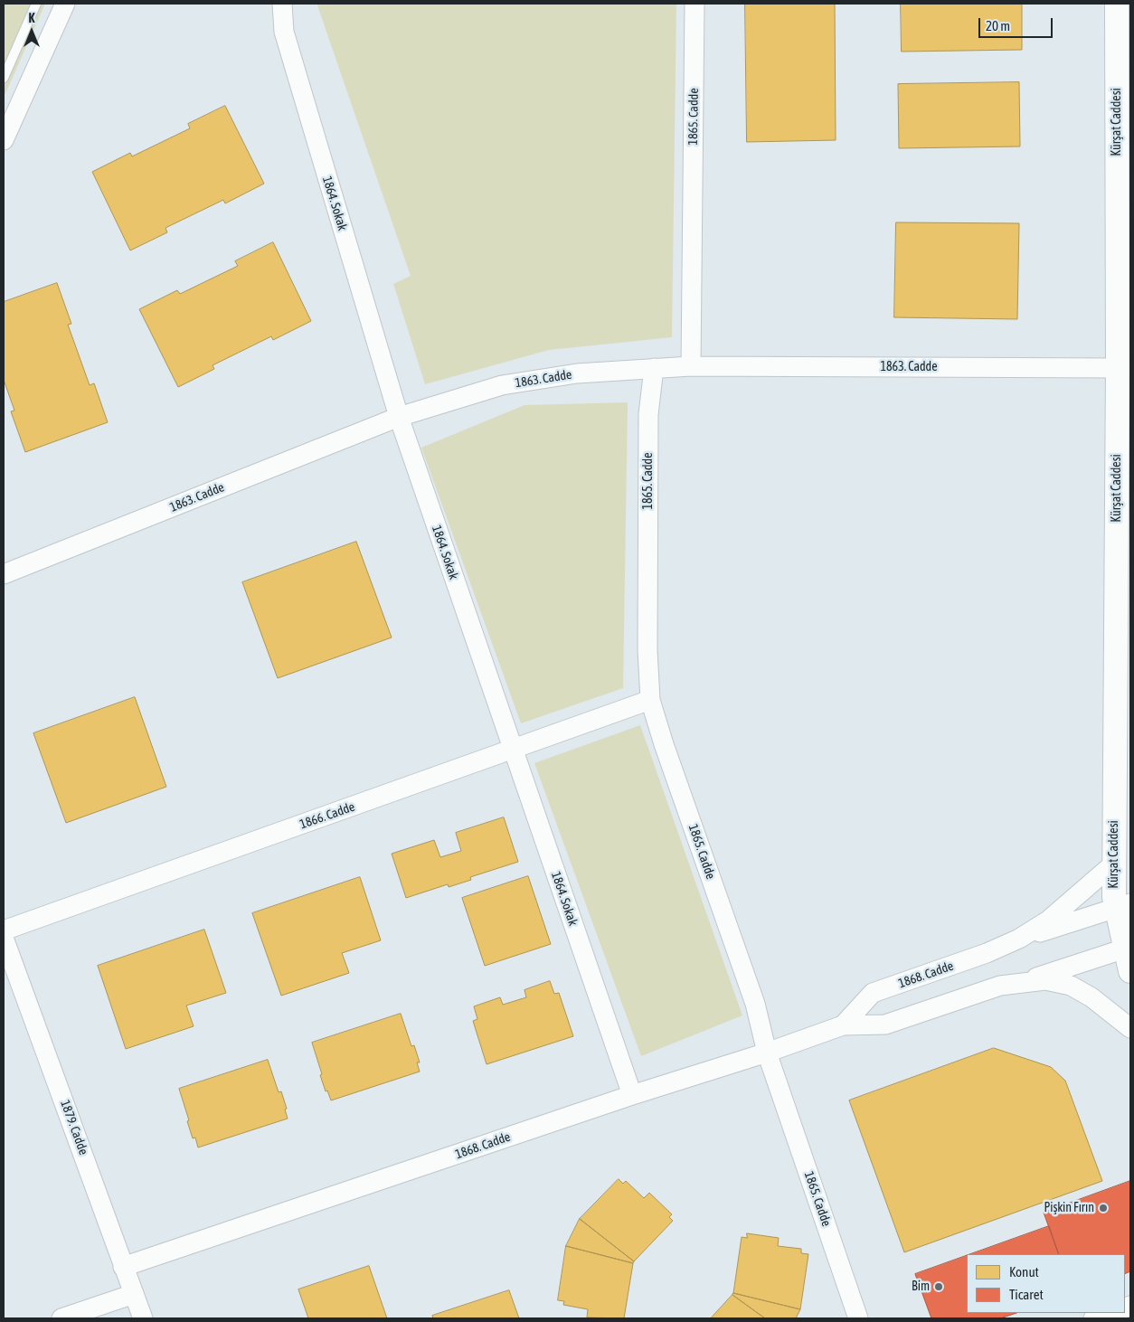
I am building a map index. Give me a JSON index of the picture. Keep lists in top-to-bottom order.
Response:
{
  "streets": {
    "street": [
      "1865. Cadde",
      "Kürşat Caddesi",
      "1864. Sokak",
      "1863. Cadde",
      "1866. Cadde",
      "1868. Cadde",
      "1879. Cadde"
    ]
  },
  "crossings": [
    ["1865. Cadde", "1863. Cadde"],
    ["1865. Cadde", "1866. Cadde"],
    ["1865. Cadde", "1868. Cadde"],
    ["Kürşat Caddesi", "1863. Cadde"],
    ["Kürşat Caddesi", "1868. Cadde"],
    ["1864. Sokak", "1863. Cadde"],
    ["1864. Sokak", "1866. Cadde"],
    ["1864. Sokak", "1868. Cadde"],
    ["1868. Cadde", "1879. Cadde"]
  ],
  "places": ["Pişkin Fırın", "Bim"],
  "legend": ["Konut", "Ticaret"],
  "scale_bar": "20 m",
  "north": "top"
}
